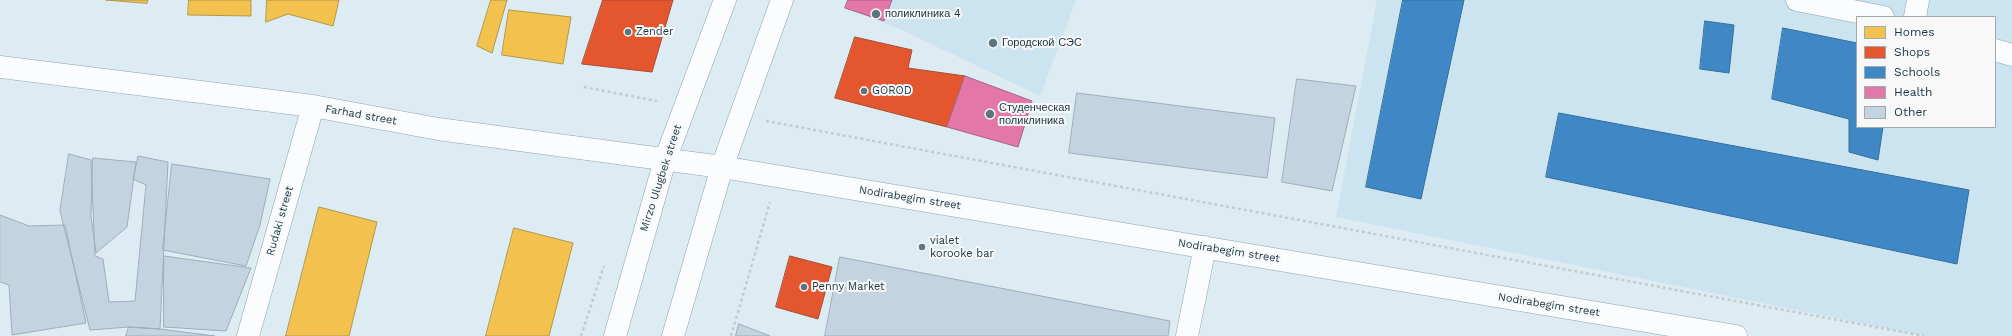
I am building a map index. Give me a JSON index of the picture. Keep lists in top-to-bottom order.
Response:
{
  "streets": {
    "street": [
      "Farhad street",
      "Mirzo Ulugbek street",
      "Nodirabegim street",
      "Rudaki street"
    ]
  },
  "crossings": [
    ["Farhad street", "Mirzo Ulugbek street"],
    ["Farhad street", "Nodirabegim street"],
    ["Farhad street", "Rudaki street"]
  ],
  "places": [
    "поликлиника 4",
    "Zender",
    "Городской СЭС",
    "GOROD",
    "Студенческая поликлиника",
    "vialet korooke bar",
    "Penny Market"
  ],
  "legend": [
    "Homes",
    "Shops",
    "Schools",
    "Health",
    "Other"
  ]
}
